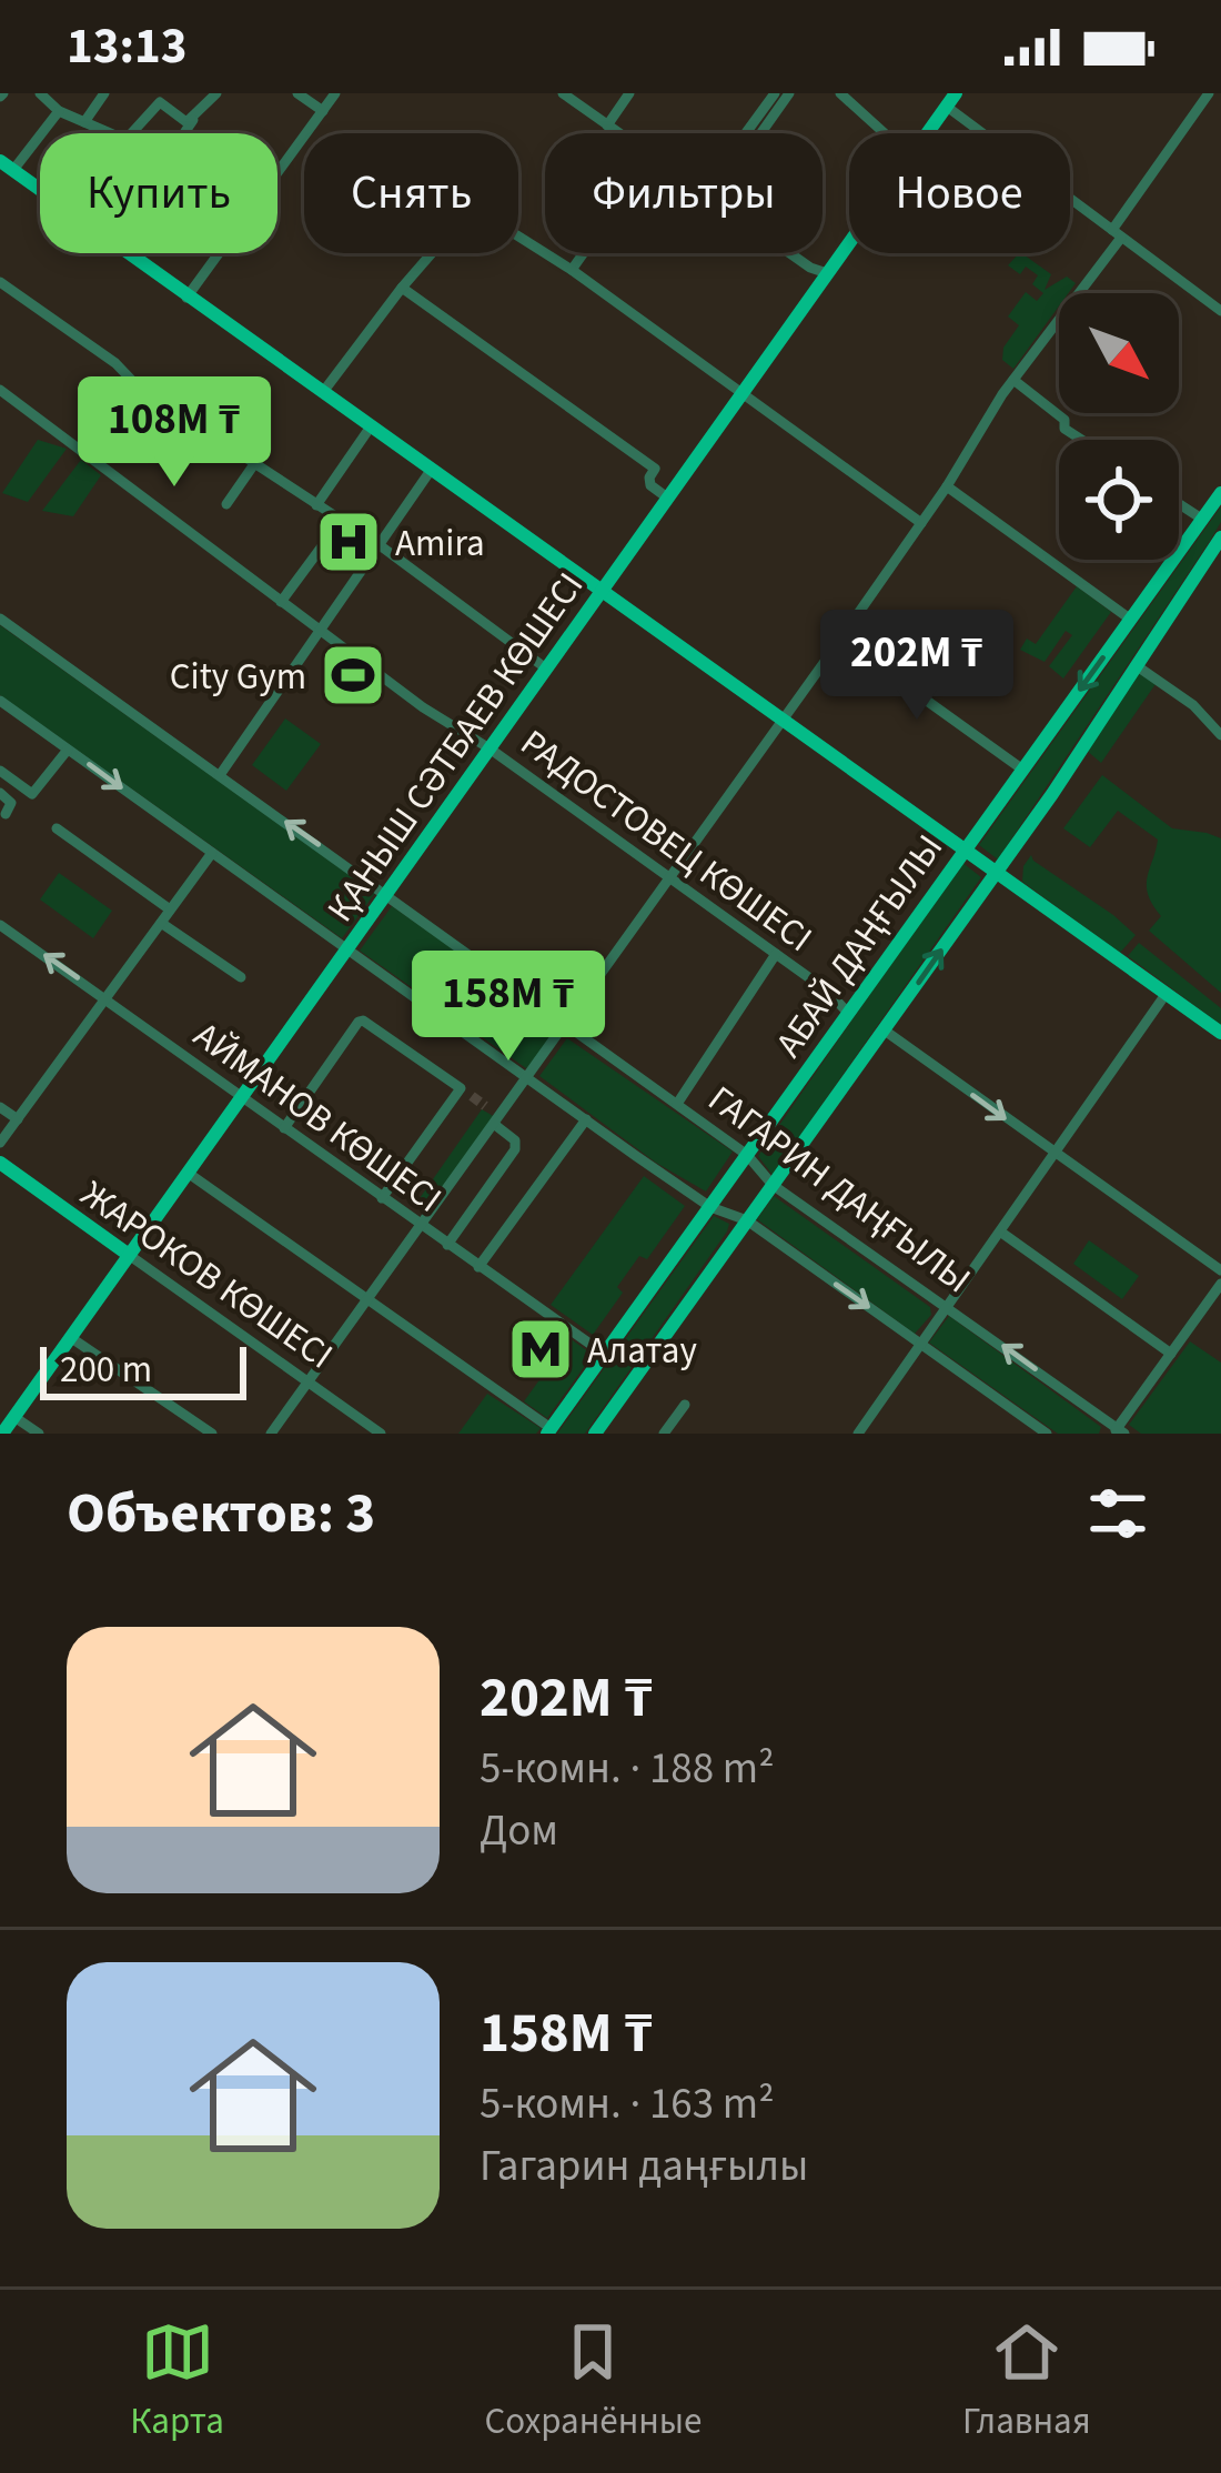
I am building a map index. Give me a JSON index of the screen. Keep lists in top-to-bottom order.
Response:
{
  "streets": {
    "main road": ["ҚАНЫШ СӘТБАЕВ КӨШЕСІ", "АБАЙ ДАҢҒЫЛЫ", "ЖАРОКОВ КӨШЕСІ"],
    "street": ["РАДОСТОВЕЦ КӨШЕСІ", "АЙМАНОВ КӨШЕСІ", "ГАГАРИН ДАҢҒЫЛЫ"]
  },
  "crossings": [
    ["ҚАНЫШ СӘТБАЕВ КӨШЕСІ", "РАДОСТОВЕЦ КӨШЕСІ"],
    ["ҚАНЫШ СӘТБАЕВ КӨШЕСІ", "АЙМАНОВ КӨШЕСІ"],
    ["ҚАНЫШ СӘТБАЕВ КӨШЕСІ", "ГАГАРИН ДАҢҒЫЛЫ"],
    ["ҚАНЫШ СӘТБАЕВ КӨШЕСІ", "ЖАРОКОВ КӨШЕСІ"],
    ["РАДОСТОВЕЦ КӨШЕСІ", "АБАЙ ДАҢҒЫЛЫ"],
    ["АБАЙ ДАҢҒЫЛЫ", "АЙМАНОВ КӨШЕСІ"],
    ["АБАЙ ДАҢҒЫЛЫ", "ГАГАРИН ДАҢҒЫЛЫ"]
  ],
  "places": {
    "hospital": ["Amira"],
    "sports": ["City Gym"],
    "metro station": ["Алатау"]
  },
  "scale_bar": "200 m",
  "north": "bottom right",
  "page": {
    "status": "13:13",
    "chip": [
      "Купить",
      "Снять",
      "Фильтры",
      "Новое"
    ],
    "price": ["108M ₸", "202M ₸", "158M ₸"],
    "scale": "200 m",
    "heading": "Объектов: 3",
    "list": [
      {
        "name": "202M ₸",
        "note": "5-комн. · 188 m² · Дом"
      },
      {
        "name": "158M ₸",
        "note": "5-комн. · 163 m² · Гагарин даңғылы"
      }
    ],
    "tabs": ["Карта", "Сохранённые", "Главная"]
  }
}
